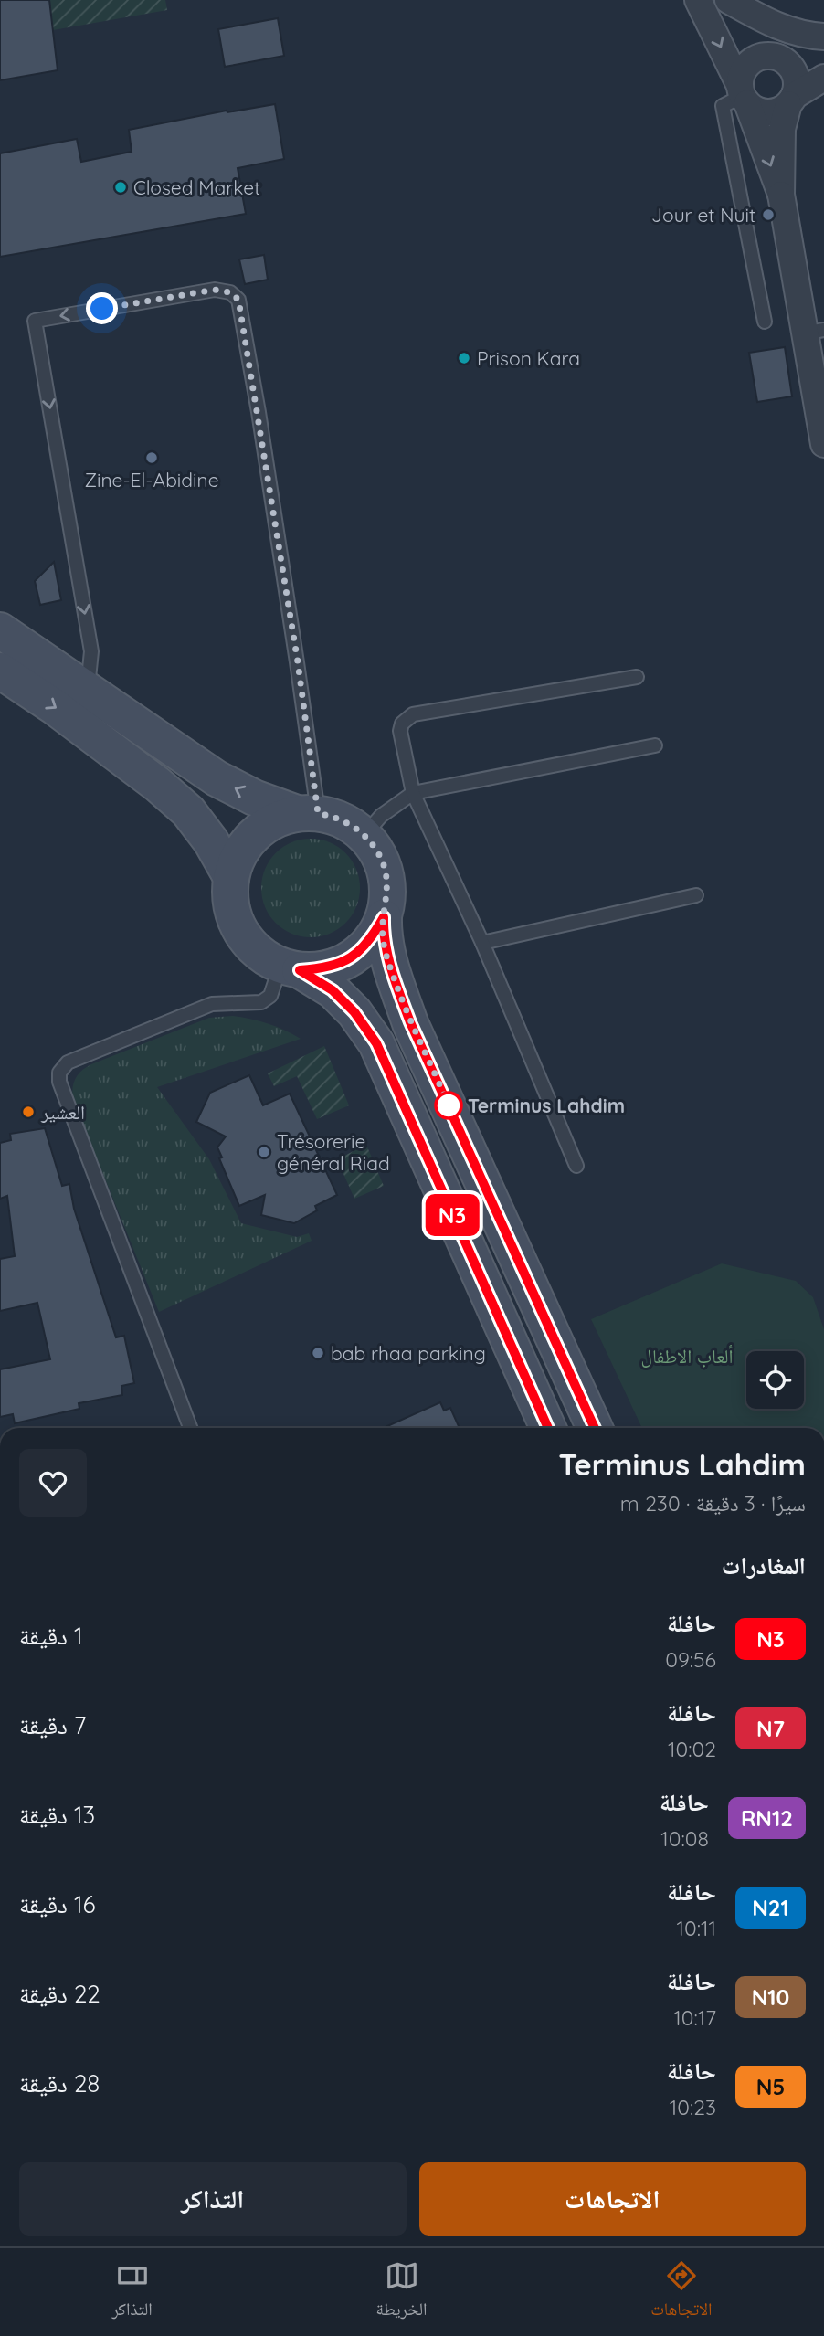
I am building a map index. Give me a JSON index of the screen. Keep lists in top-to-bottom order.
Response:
{
  "parks": ["ألعاب الاطفال"],
  "places": [
    "Closed Market",
    "Jour et Nuit",
    "Prison Kara",
    "Zine-El-Abidine",
    "Terminus Lahdim",
    "العشير",
    "Trésorerie général Riad",
    "bab rhaa parking"
  ],
  "lines": ["bus line N3"],
  "page": {
    "on_map": "N3",
    "heading": [
      ["Terminus Lahdim", "سيرًا · 3 دقيقة · 230 m"],
      "المغادرات"
    ],
    "list": [
      {
        "mark": "N3",
        "name": "حافلة",
        "note": "09:56",
        "value": "1 دقيقة"
      },
      {
        "mark": "N7",
        "name": "حافلة",
        "note": "10:02",
        "value": "7 دقيقة"
      },
      {
        "mark": "RN12",
        "name": "حافلة",
        "note": "10:08",
        "value": "13 دقيقة"
      },
      {
        "mark": "N21",
        "name": "حافلة",
        "note": "10:11",
        "value": "16 دقيقة"
      },
      {
        "mark": "N10",
        "name": "حافلة",
        "note": "10:17",
        "value": "22 دقيقة"
      },
      {
        "mark": "N5",
        "name": "حافلة",
        "note": "10:23",
        "value": "28 دقيقة"
      }
    ],
    "buttons": ["الاتجاهات", "التذاكر"],
    "tabs": ["الاتجاهات", "الخريطة", "التذاكر"]
  }
}
